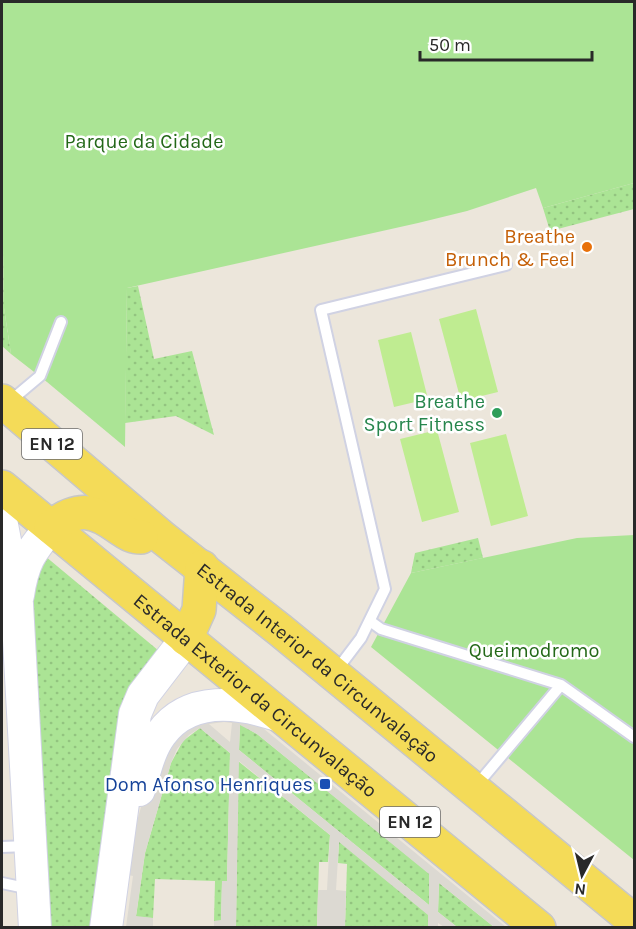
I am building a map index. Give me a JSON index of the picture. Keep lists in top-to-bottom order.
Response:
{
  "streets": {
    "main road": ["EN 12", "Estrada Interior da Circunvalação", "Estrada Exterior da Circunvalação"]
  },
  "parks": ["Parque da Cidade", "Queimodromo"],
  "places": {
    "other": ["Breathe Brunch & Feel", "Breathe Sport Fitness"],
    "transit": ["Dom Afonso Henriques"]
  },
  "scale_bar": "50 m",
  "north": "bottom"
}
